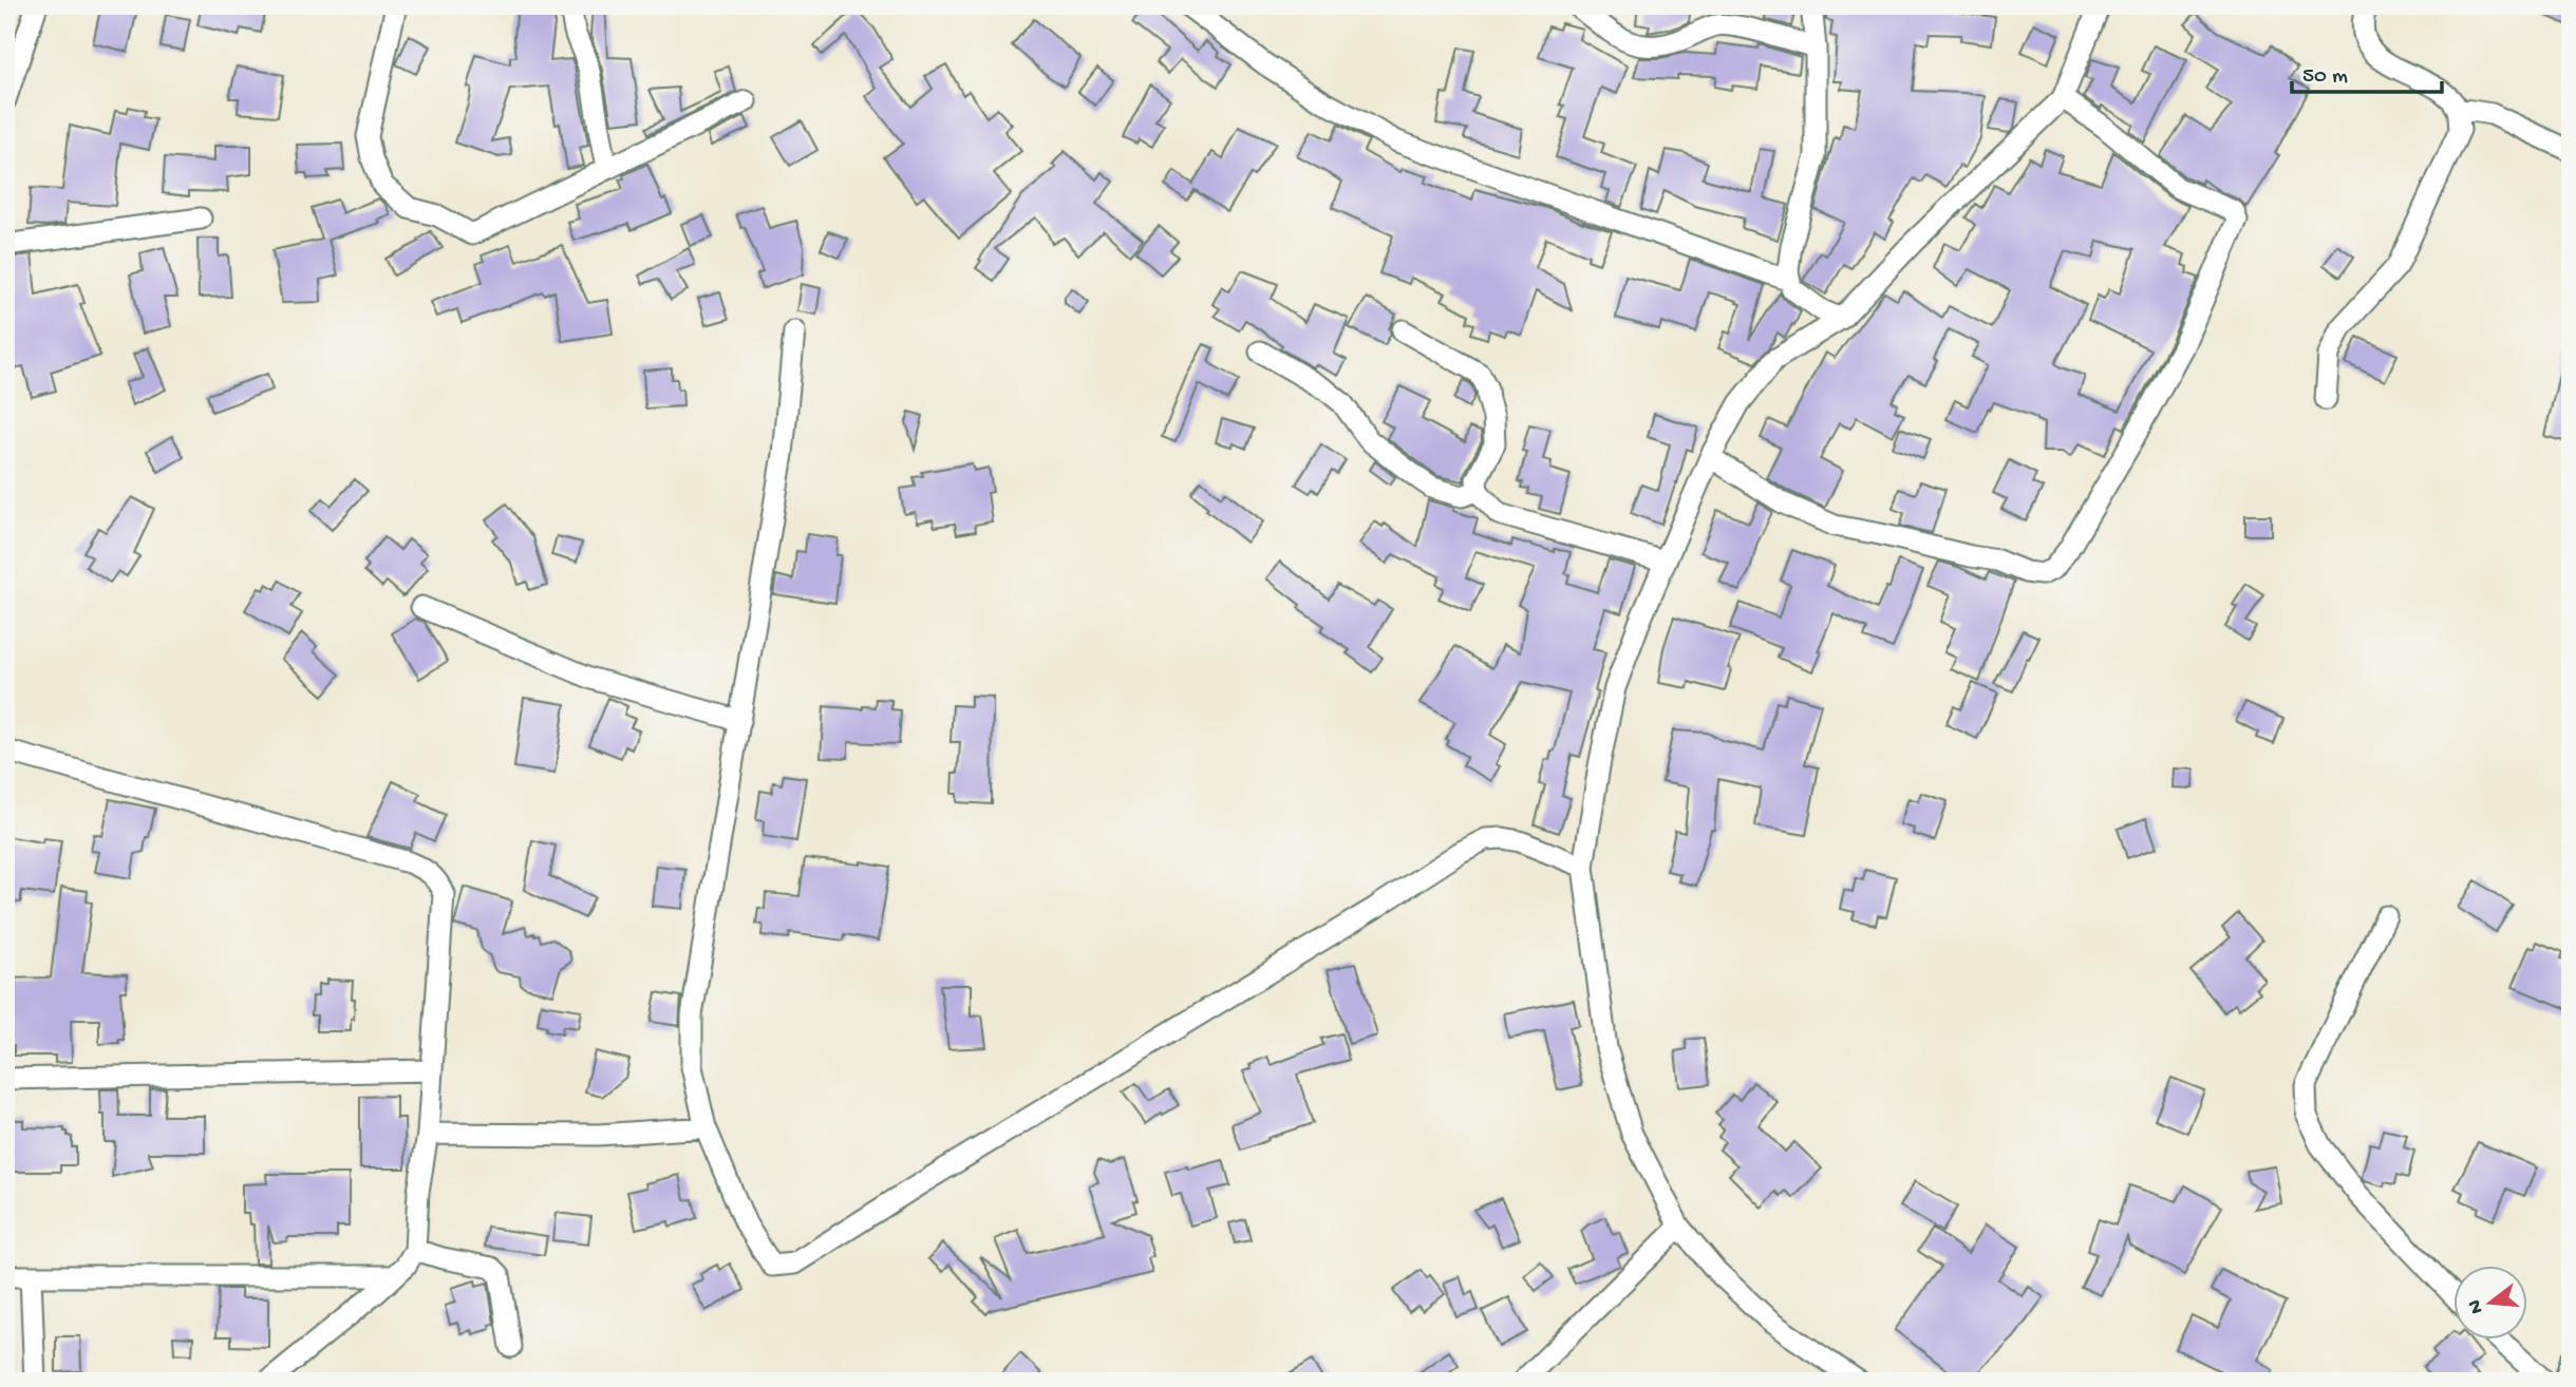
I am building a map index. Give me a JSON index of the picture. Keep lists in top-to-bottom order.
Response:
{
  "scale_bar": "50 m",
  "north": "left"
}
